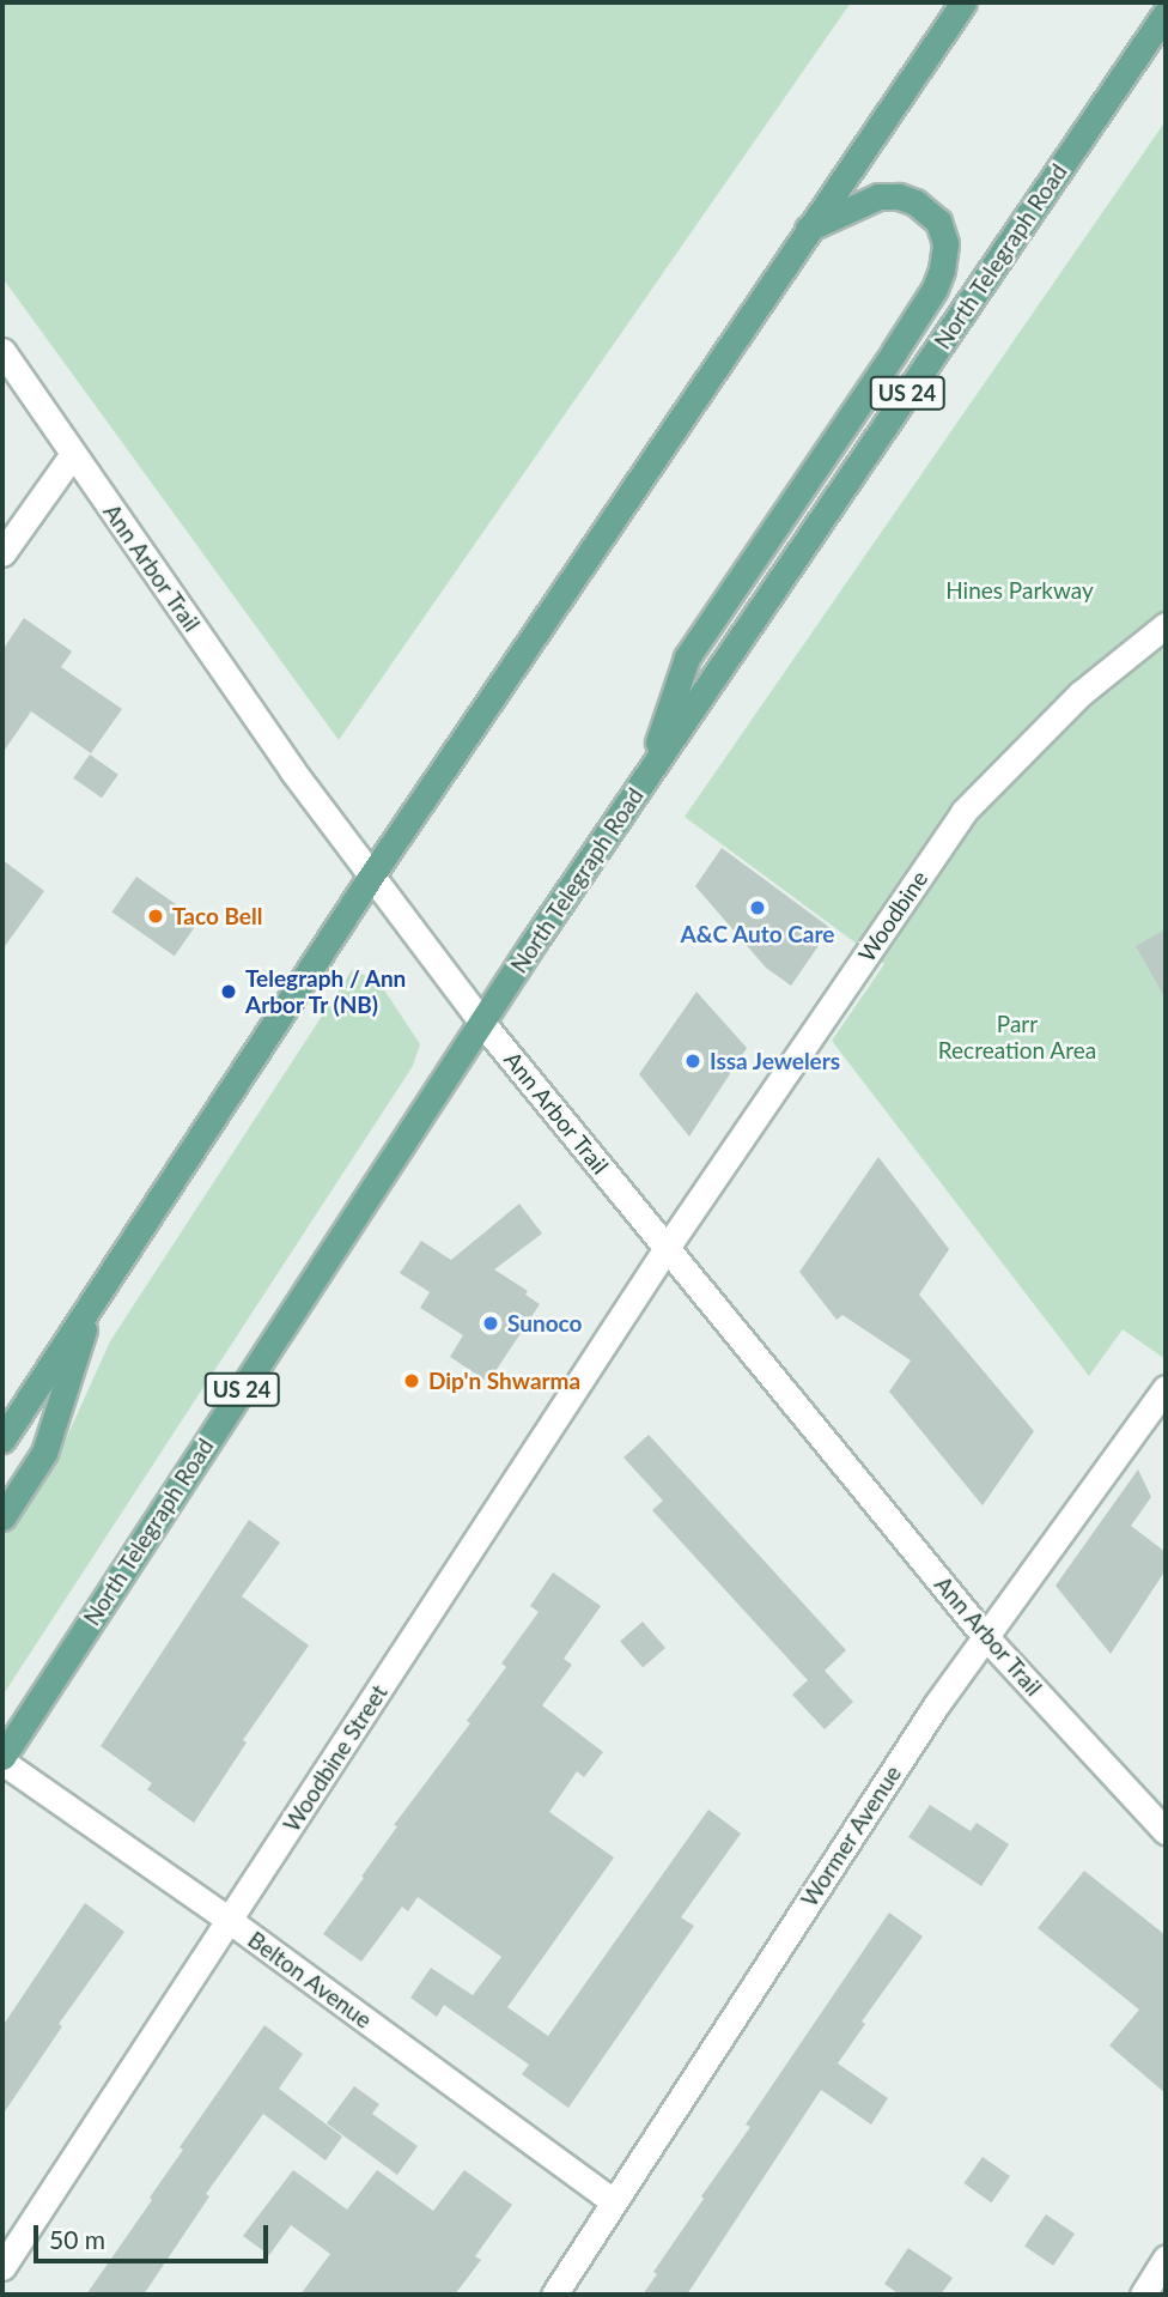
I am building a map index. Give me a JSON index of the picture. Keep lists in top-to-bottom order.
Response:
{
  "streets": {
    "main road": ["North Telegraph Road", "US 24"],
    "street": [
      "Ann Arbor Trail",
      "Woodbine",
      "Woodbine Street",
      "Wormer Avenue",
      "Belton Avenue"
    ]
  },
  "crossings": [
    ["North Telegraph Road", "Ann Arbor Trail"],
    ["North Telegraph Road", "Belton Avenue"],
    ["Ann Arbor Trail", "Woodbine"],
    ["Ann Arbor Trail", "Woodbine Street"],
    ["Ann Arbor Trail", "Wormer Avenue"],
    ["Woodbine", "Woodbine Street"],
    ["Woodbine Street", "Belton Avenue"],
    ["Wormer Avenue", "Belton Avenue"]
  ],
  "parks": ["Hines Parkway", "Parr Recreation Area"],
  "places": [
    "A&C Auto Care",
    "Taco Bell",
    "Telegraph / Ann Arbor Tr (NB)",
    "Issa Jewelers",
    "Sunoco",
    "Dip'n Shwarma"
  ],
  "scale_bar": "50 m"
}
